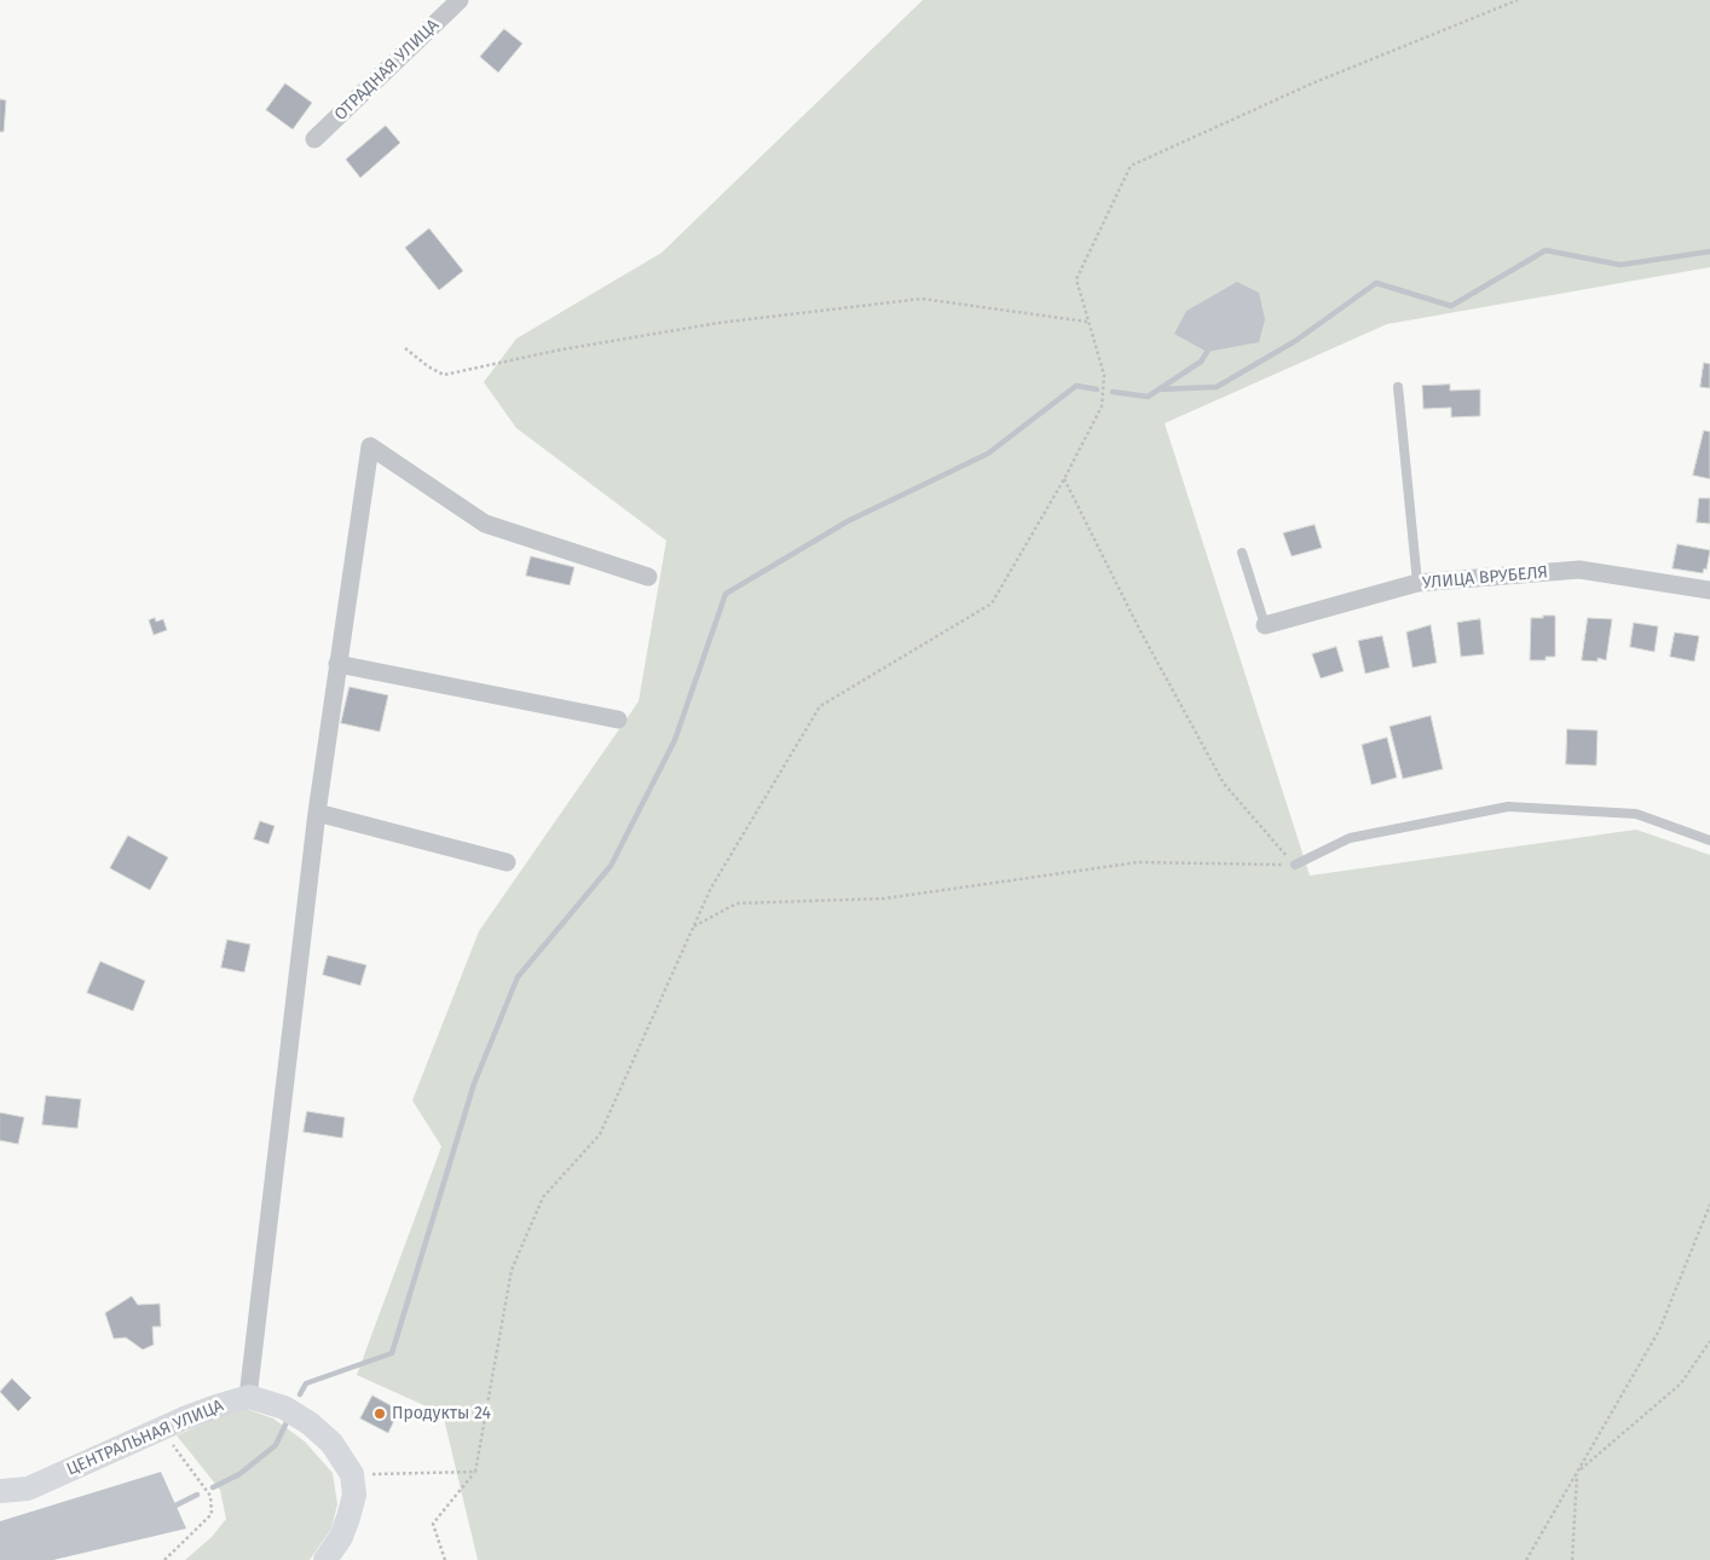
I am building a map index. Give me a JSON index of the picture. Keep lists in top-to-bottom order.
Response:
{
  "streets": {
    "street": ["ОТРАДНАЯ УЛИЦА", "УЛИЦА ВРУБЕЛЯ", "ЦЕНТРАЛЬНАЯ УЛИЦА"]
  },
  "places": ["Продукты 24"]
}
